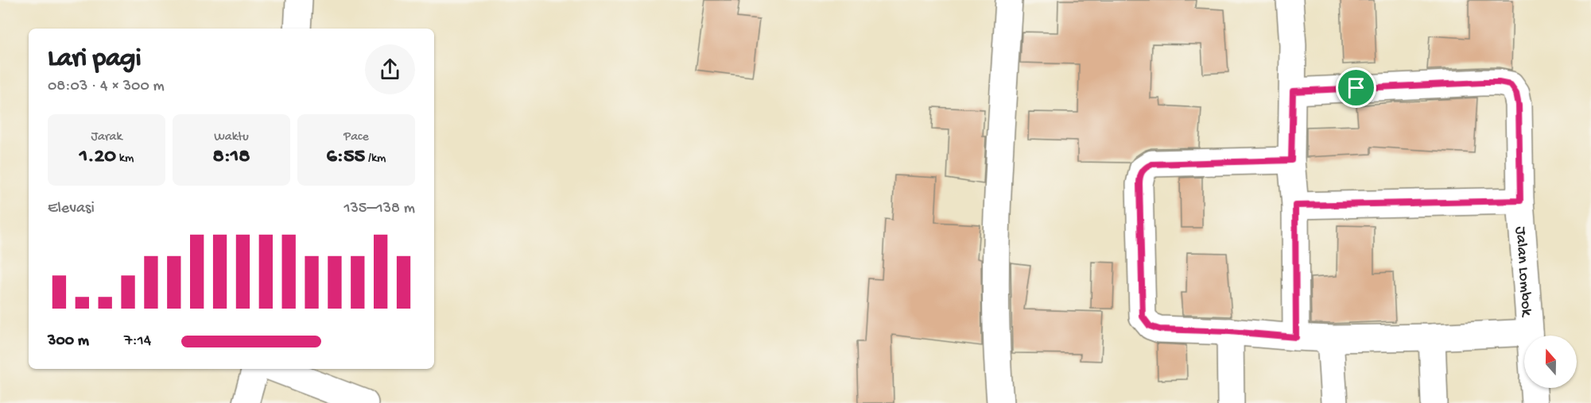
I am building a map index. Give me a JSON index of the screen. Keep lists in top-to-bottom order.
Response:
{
  "streets": {
    "street": ["Jalan Lombok"]
  },
  "north": "top",
  "page": {
    "heading": ["Lari pagi", "08:03 · 4 × 300 m"],
    "stats": [
      ["Jarak", "1.20 km"],
      ["Waktu", "8:18"],
      ["Pace", "6:55 /km"]
    ],
    "chart": ["Elevasi", "135–138 m"],
    "list": [
      {
        "name": "300 m",
        "note": "7:14"
      }
    ]
  }
}
